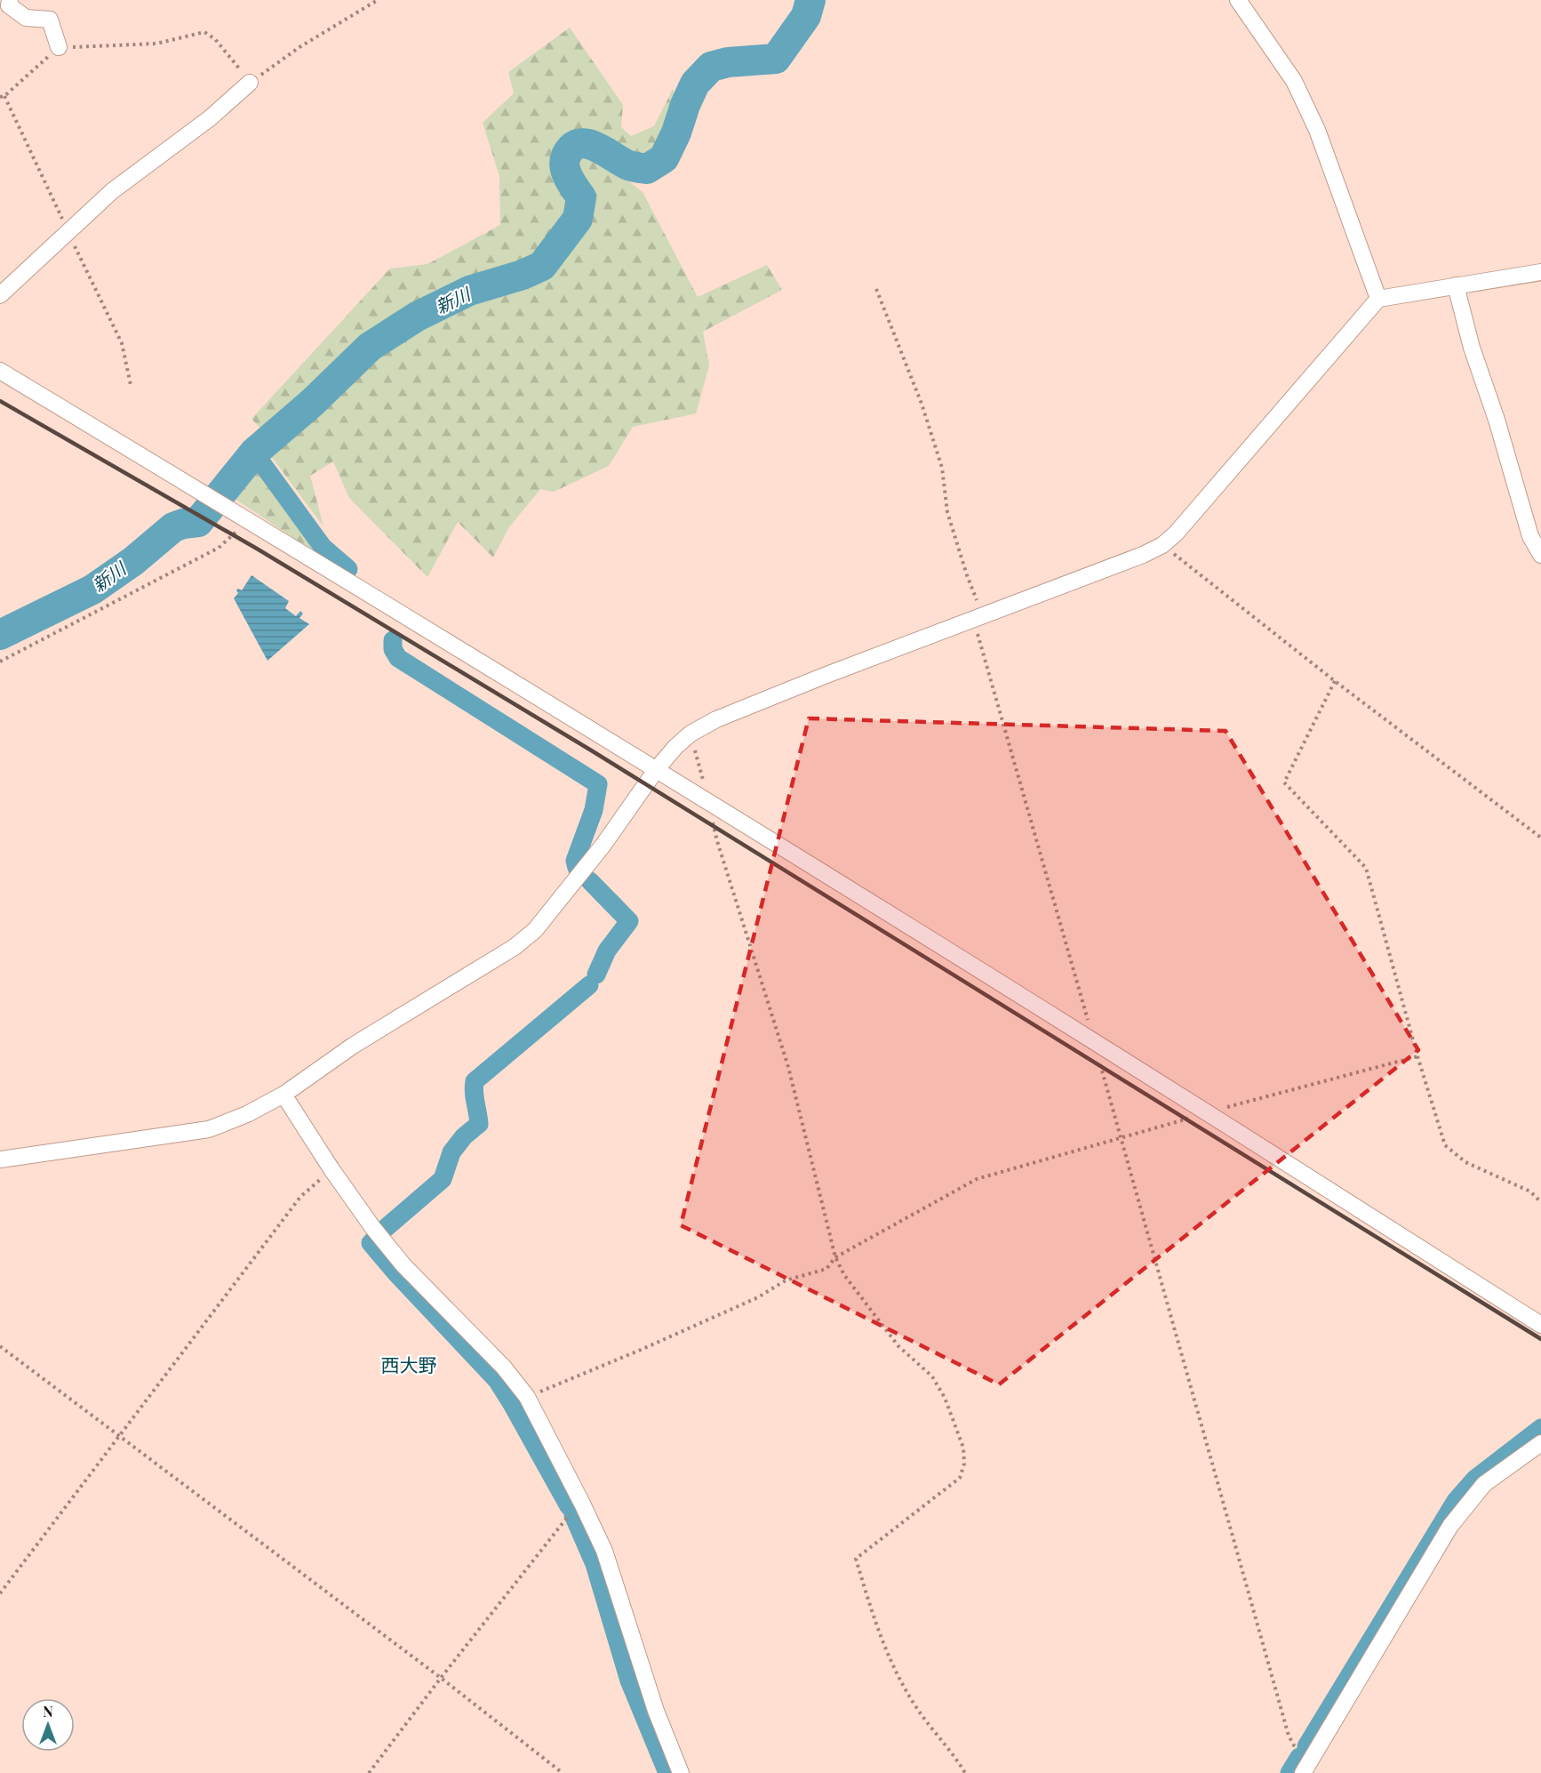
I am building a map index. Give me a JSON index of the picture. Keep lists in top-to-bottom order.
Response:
{
  "districts": ["西大野"],
  "water": ["新川"],
  "north": "top"
}
